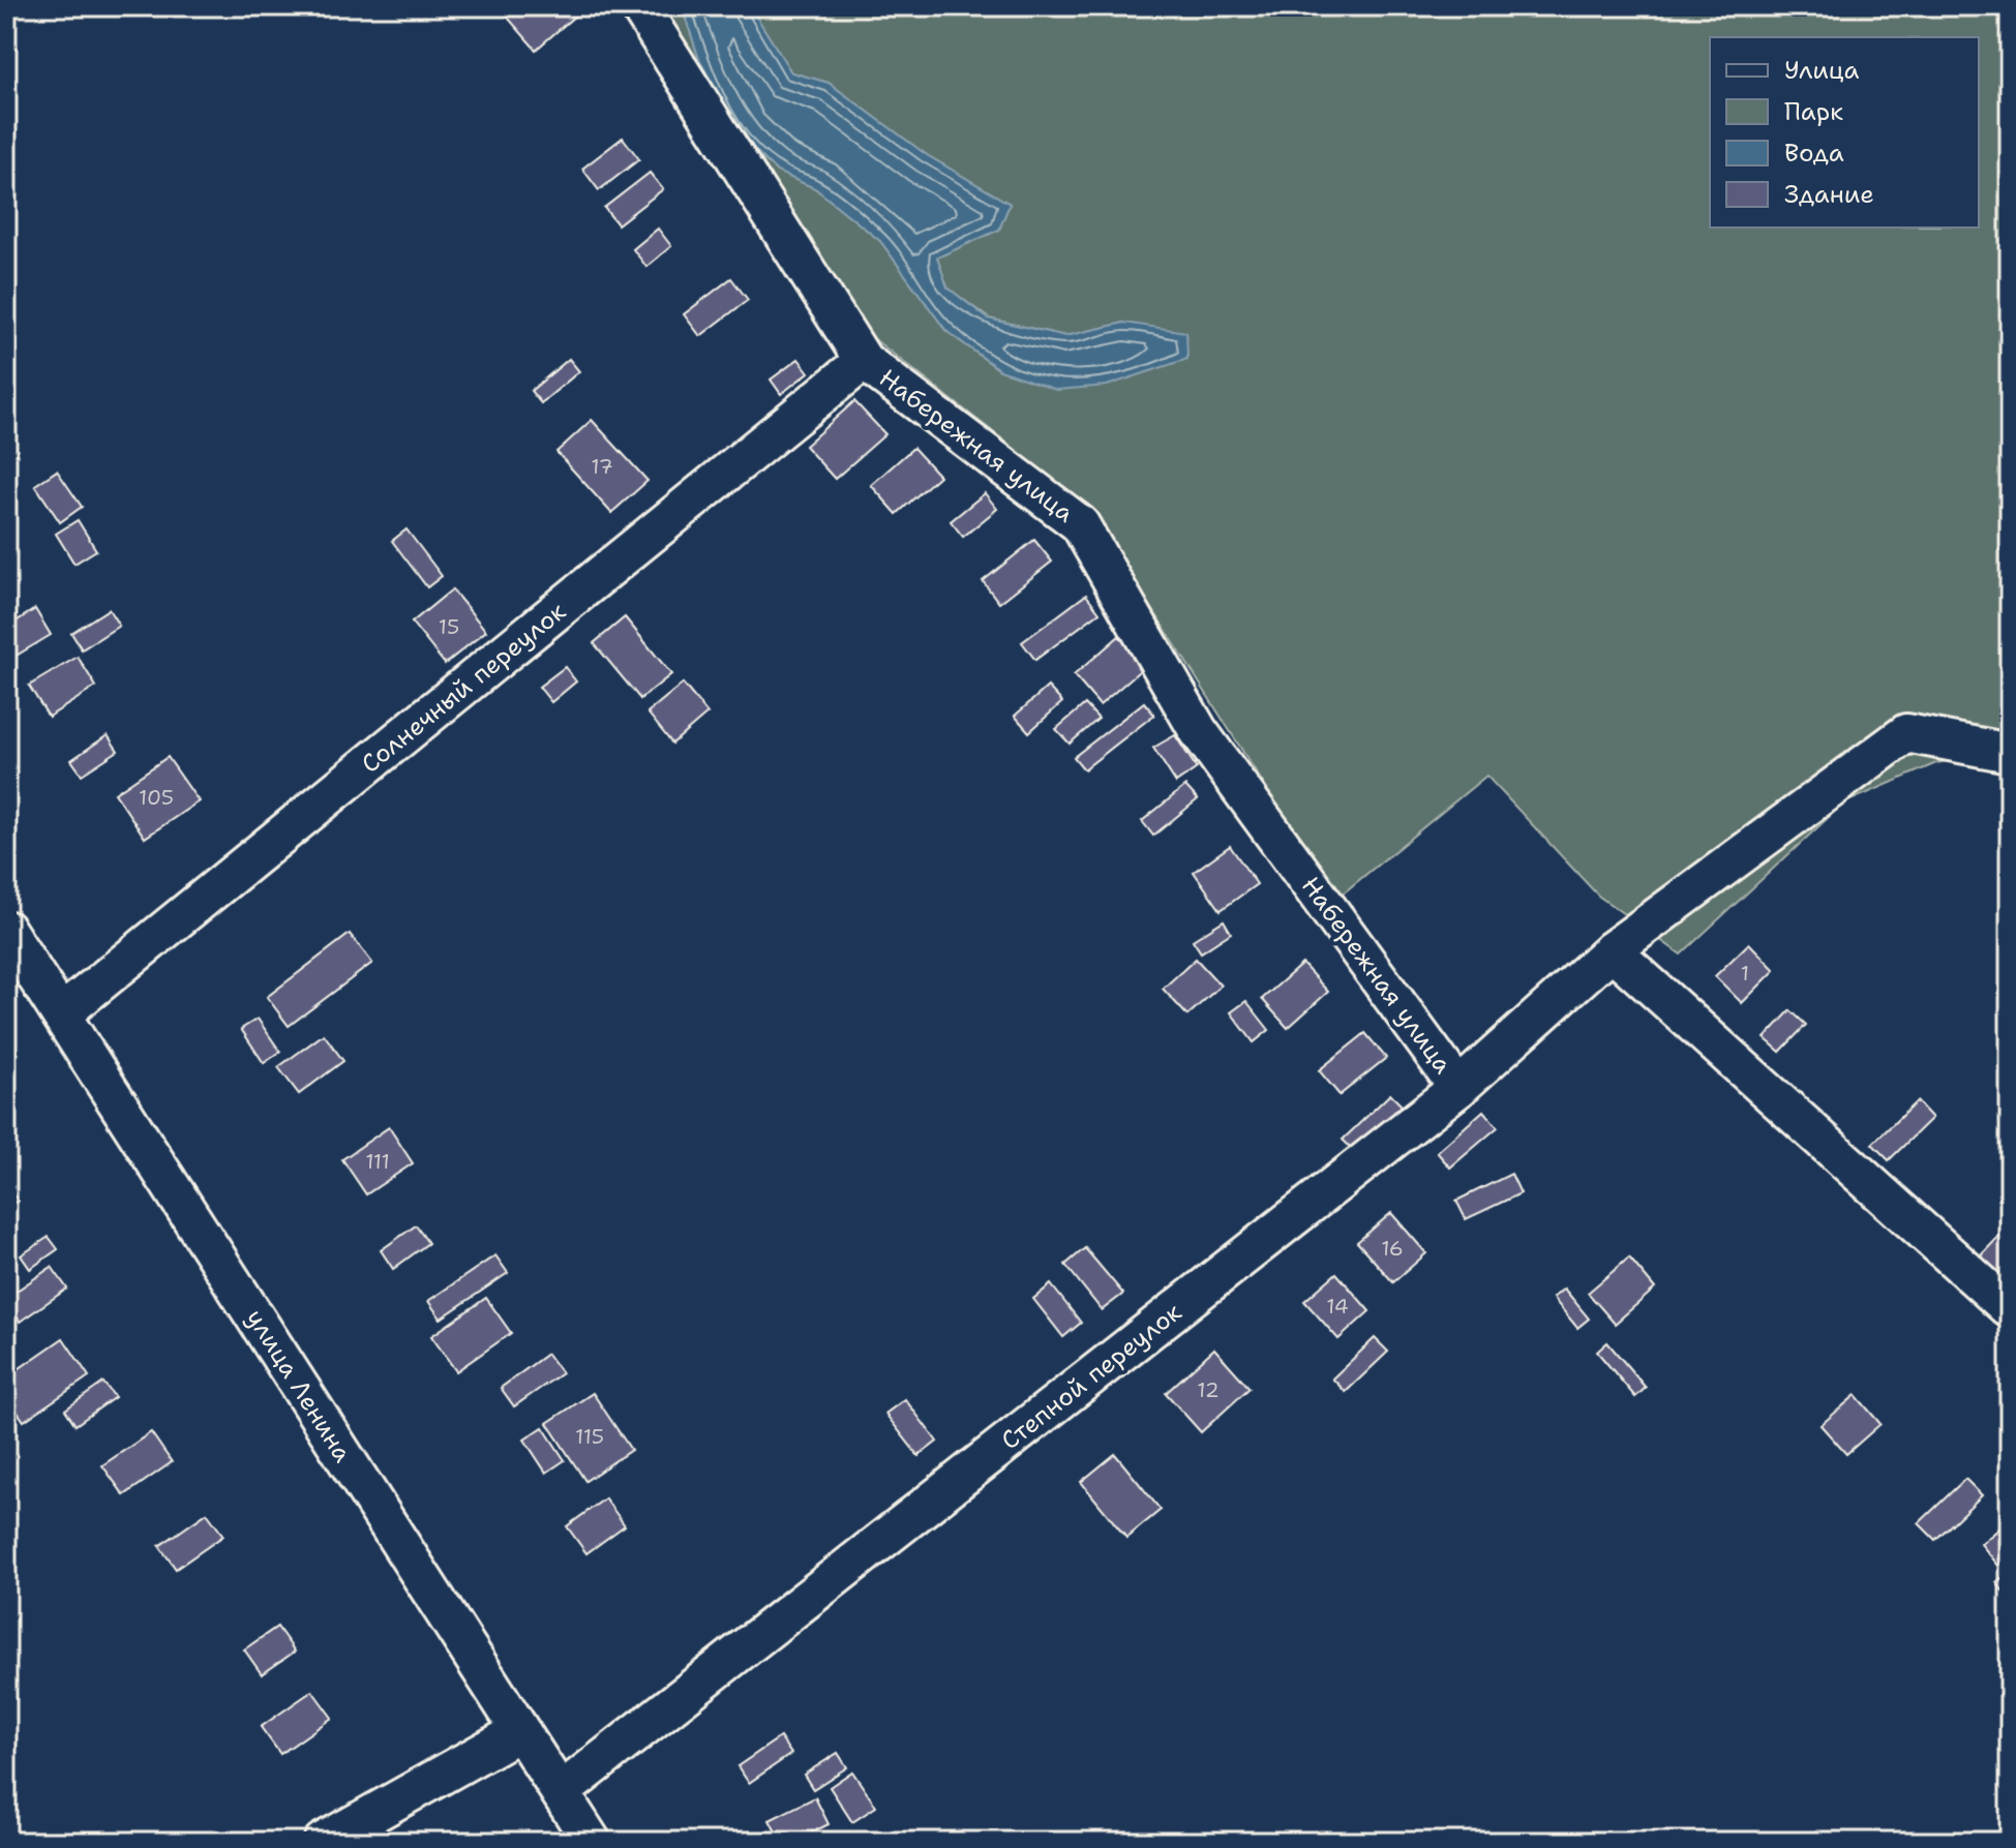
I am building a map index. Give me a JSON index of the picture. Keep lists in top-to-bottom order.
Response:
{
  "streets": {
    "street": [
      "Набережная улица",
      "Солнечный переулок",
      "Степной переулок",
      "улица Ленина"
    ]
  },
  "crossings": [
    ["Набережная улица", "Солнечный переулок"],
    ["Набережная улица", "Степной переулок"],
    ["Солнечный переулок", "улица Ленина"],
    ["Степной переулок", "улица Ленина"]
  ],
  "house_numbers": [
    "17",
    "15",
    "105",
    "1",
    "111",
    "16",
    "14",
    "12",
    "115"
  ],
  "legend": [
    "Улица",
    "Парк",
    "Вода",
    "Здание"
  ]
}
